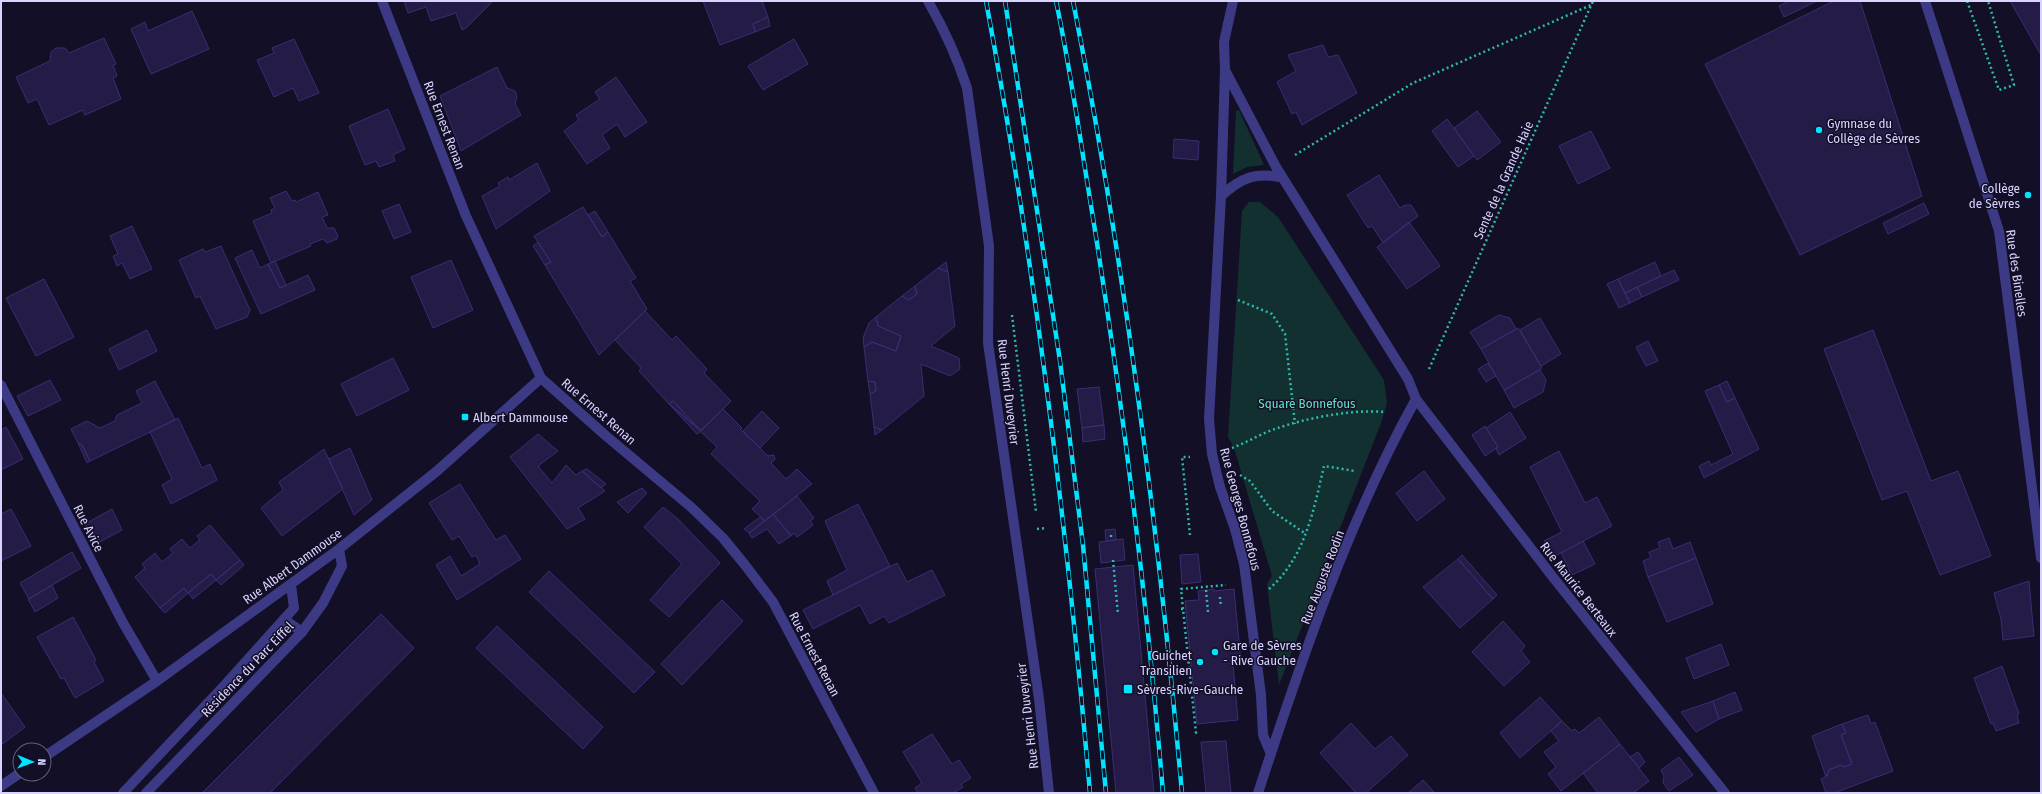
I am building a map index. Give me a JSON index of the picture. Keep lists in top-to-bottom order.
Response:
{
  "streets": {
    "street": [
      "Rue Ernest Renan",
      "Rue des Binelles",
      "Rue Henri Duveyrier",
      "Rue Georges Bonnefous",
      "Rue Avice",
      "Rue Albert Dammouse",
      "Rue Auguste Rodin",
      "Rue Maurice Berteaux",
      "Résidence du Parc Eiffel"
    ],
    "path": ["Sente de la Grande Haie"]
  },
  "crossings": [
    ["Rue Ernest Renan", "Rue Albert Dammouse"],
    ["Sente de la Grande Haie", "Rue Georges Bonnefous"],
    ["Rue Georges Bonnefous", "Rue Auguste Rodin"],
    ["Rue Georges Bonnefous", "Rue Maurice Berteaux"],
    ["Rue Avice", "Rue Albert Dammouse"],
    ["Rue Albert Dammouse", "Résidence du Parc Eiffel"],
    ["Rue Auguste Rodin", "Rue Maurice Berteaux"]
  ],
  "parks": ["Square Bonnefous"],
  "places": {
    "other": [
      "Gymnase du Collège de Sèvres",
      "Collège de Sèvres",
      "Gare de Sèvres - Rive Gauche",
      "Guichet Transilien"
    ],
    "transit": ["Albert Dammouse", "Sèvres-Rive-Gauche"]
  },
  "north": "right"
}
